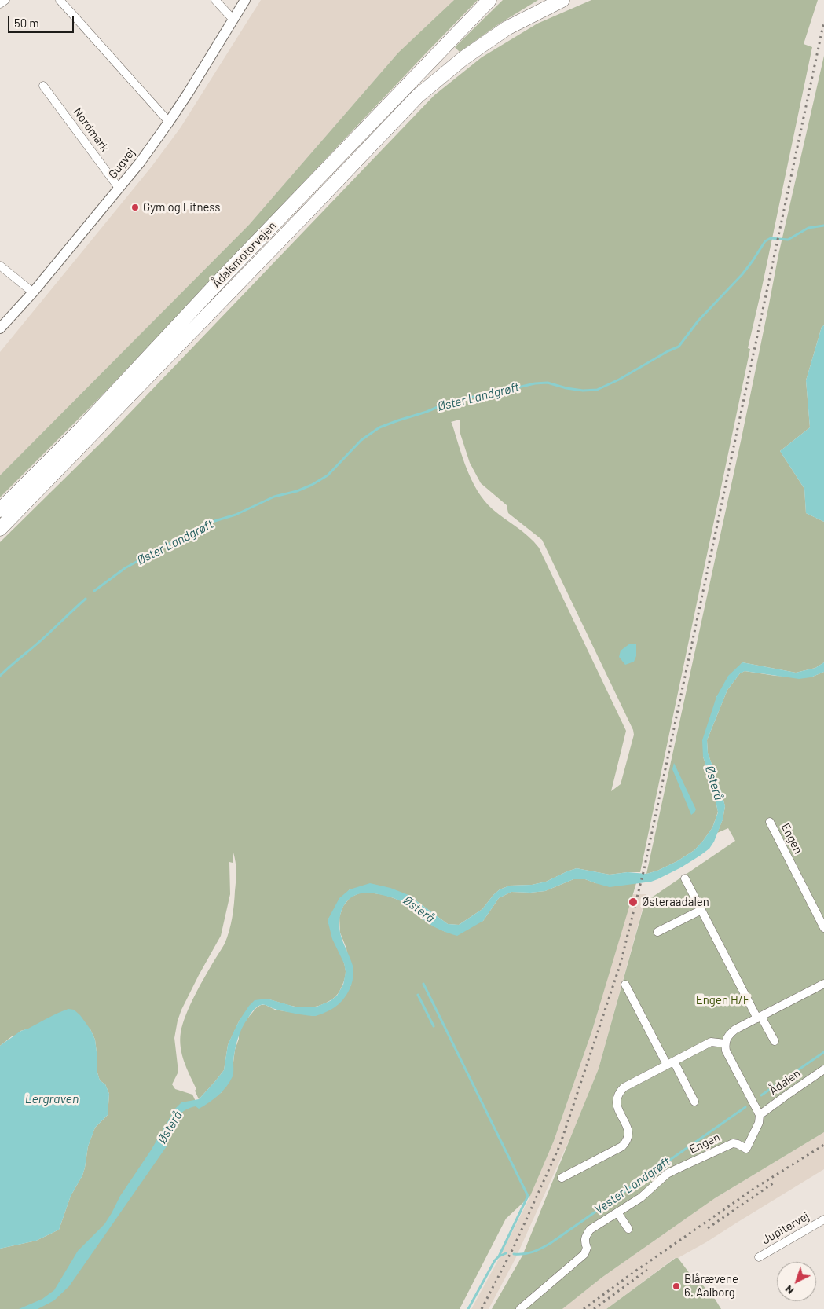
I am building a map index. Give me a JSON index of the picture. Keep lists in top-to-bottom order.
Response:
{
  "streets": {
    "highway": ["Ådalsmotorvejen"],
    "street": [
      "Nordmark",
      "Gugvej",
      "Engen",
      "Ådalen",
      "Jupitervej"
    ]
  },
  "crossings": [
    ["Nordmark", "Gugvej"],
    ["Engen", "Ådalen"]
  ],
  "water": [
    "Øster Landgrøft",
    "Østerå",
    "Lergraven",
    "Vester Landgrøft"
  ],
  "parks": ["Engen H/F"],
  "places": ["Gym og Fitness", "Østeraadalen", "Blårævene 6. Aalborg"],
  "scale_bar": "50 m",
  "north": "bottom left"
}
